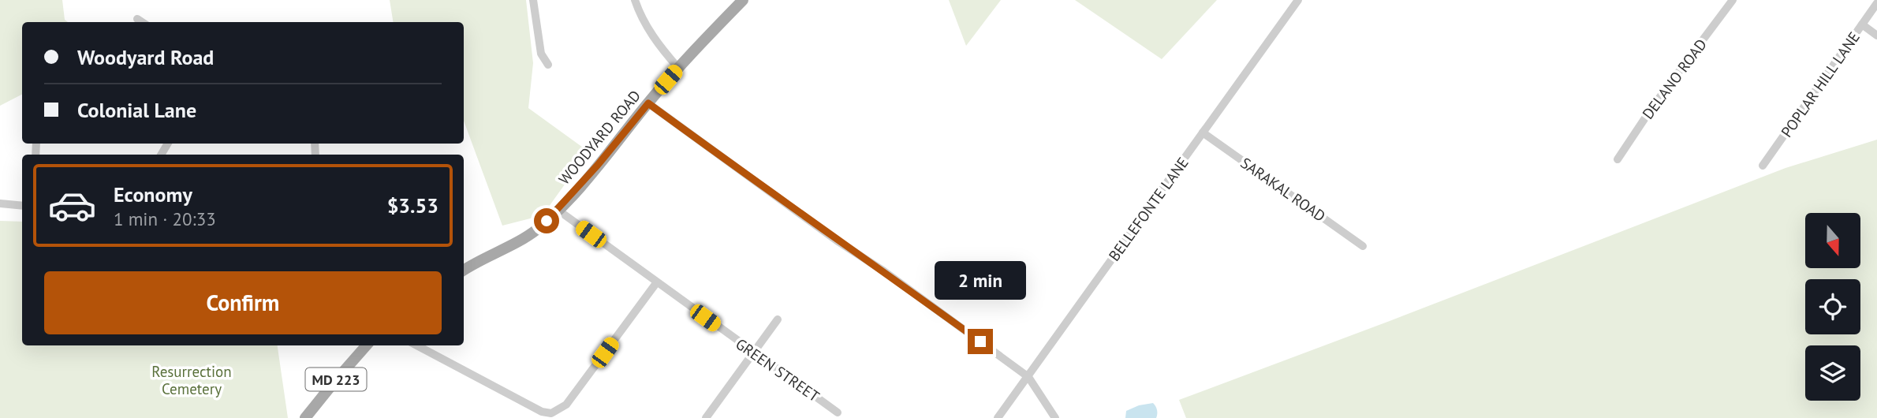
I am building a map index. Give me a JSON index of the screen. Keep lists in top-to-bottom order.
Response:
{
  "streets": {
    "main road": ["WOODYARD ROAD", "MD 223"],
    "street": [
      "DELANO ROAD",
      "POPLAR HILL LANE",
      "SARAKAL ROAD",
      "BELLEFONTE LANE",
      "GREEN STREET"
    ]
  },
  "crossings": [
    ["WOODYARD ROAD", "GREEN STREET"],
    ["SARAKAL ROAD", "BELLEFONTE LANE"]
  ],
  "parks": ["Resurrection Cemetery"],
  "north": "bottom",
  "page": {
    "banner": ["Woodyard Road", "Colonial Lane"],
    "list": [
      {
        "name": "Economy",
        "note": "1 min · 20:33",
        "value": "$3.53"
      }
    ],
    "buttons": "Confirm",
    "bubble": "2 min"
  }
}
